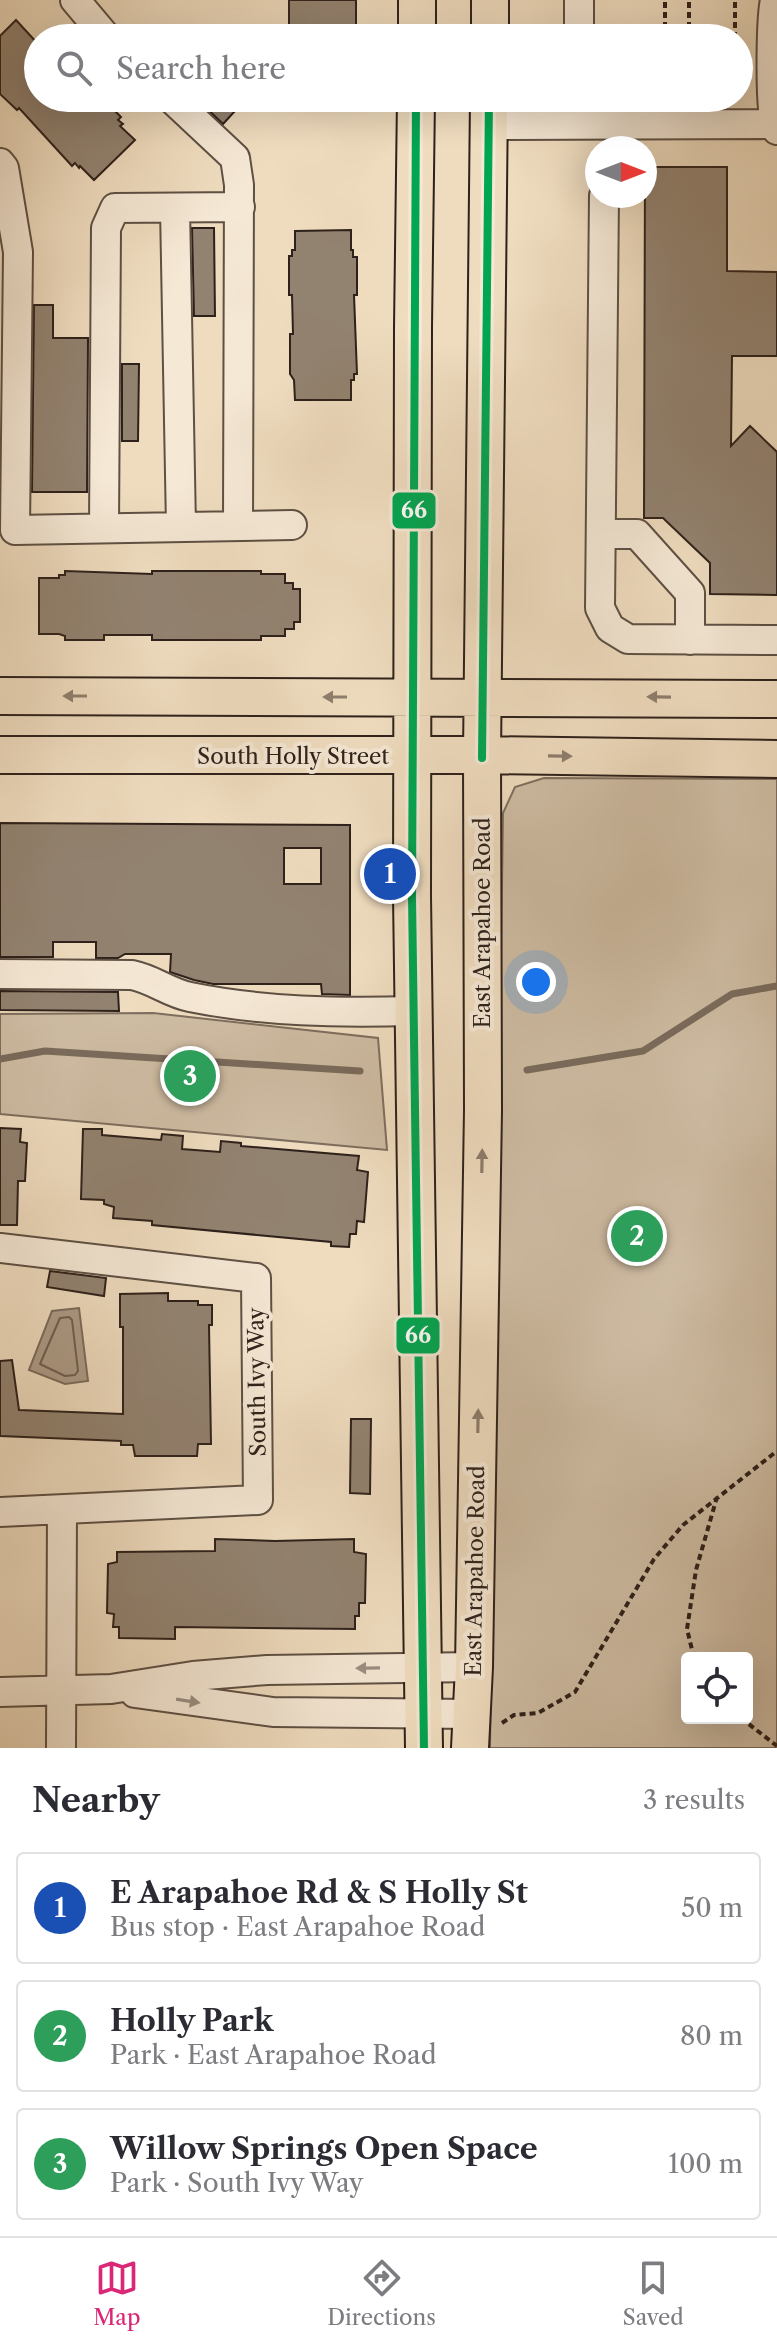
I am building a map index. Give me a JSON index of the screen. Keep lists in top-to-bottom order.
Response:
{
  "streets": {
    "main road": ["South Holly Street", "East Arapahoe Road"],
    "street": ["South Ivy Way"]
  },
  "crossings": [
    ["South Holly Street", "East Arapahoe Road"]
  ],
  "lines": ["transit line 66"],
  "north": "right",
  "page": {
    "search": "Search here",
    "pins": ["1", "3", "2"],
    "heading": ["Nearby", "3 results"],
    "list": [
      {
        "mark": "1",
        "name": "E Arapahoe Rd & S Holly St",
        "note": "Bus stop · East Arapahoe Road",
        "value": "50 m"
      },
      {
        "mark": "2",
        "name": "Holly Park",
        "note": "Park · East Arapahoe Road",
        "value": "80 m"
      },
      {
        "mark": "3",
        "name": "Willow Springs Open Space",
        "note": "Park · South Ivy Way",
        "value": "100 m"
      }
    ],
    "nav": ["Map", "Directions", "Saved"]
  }
}
